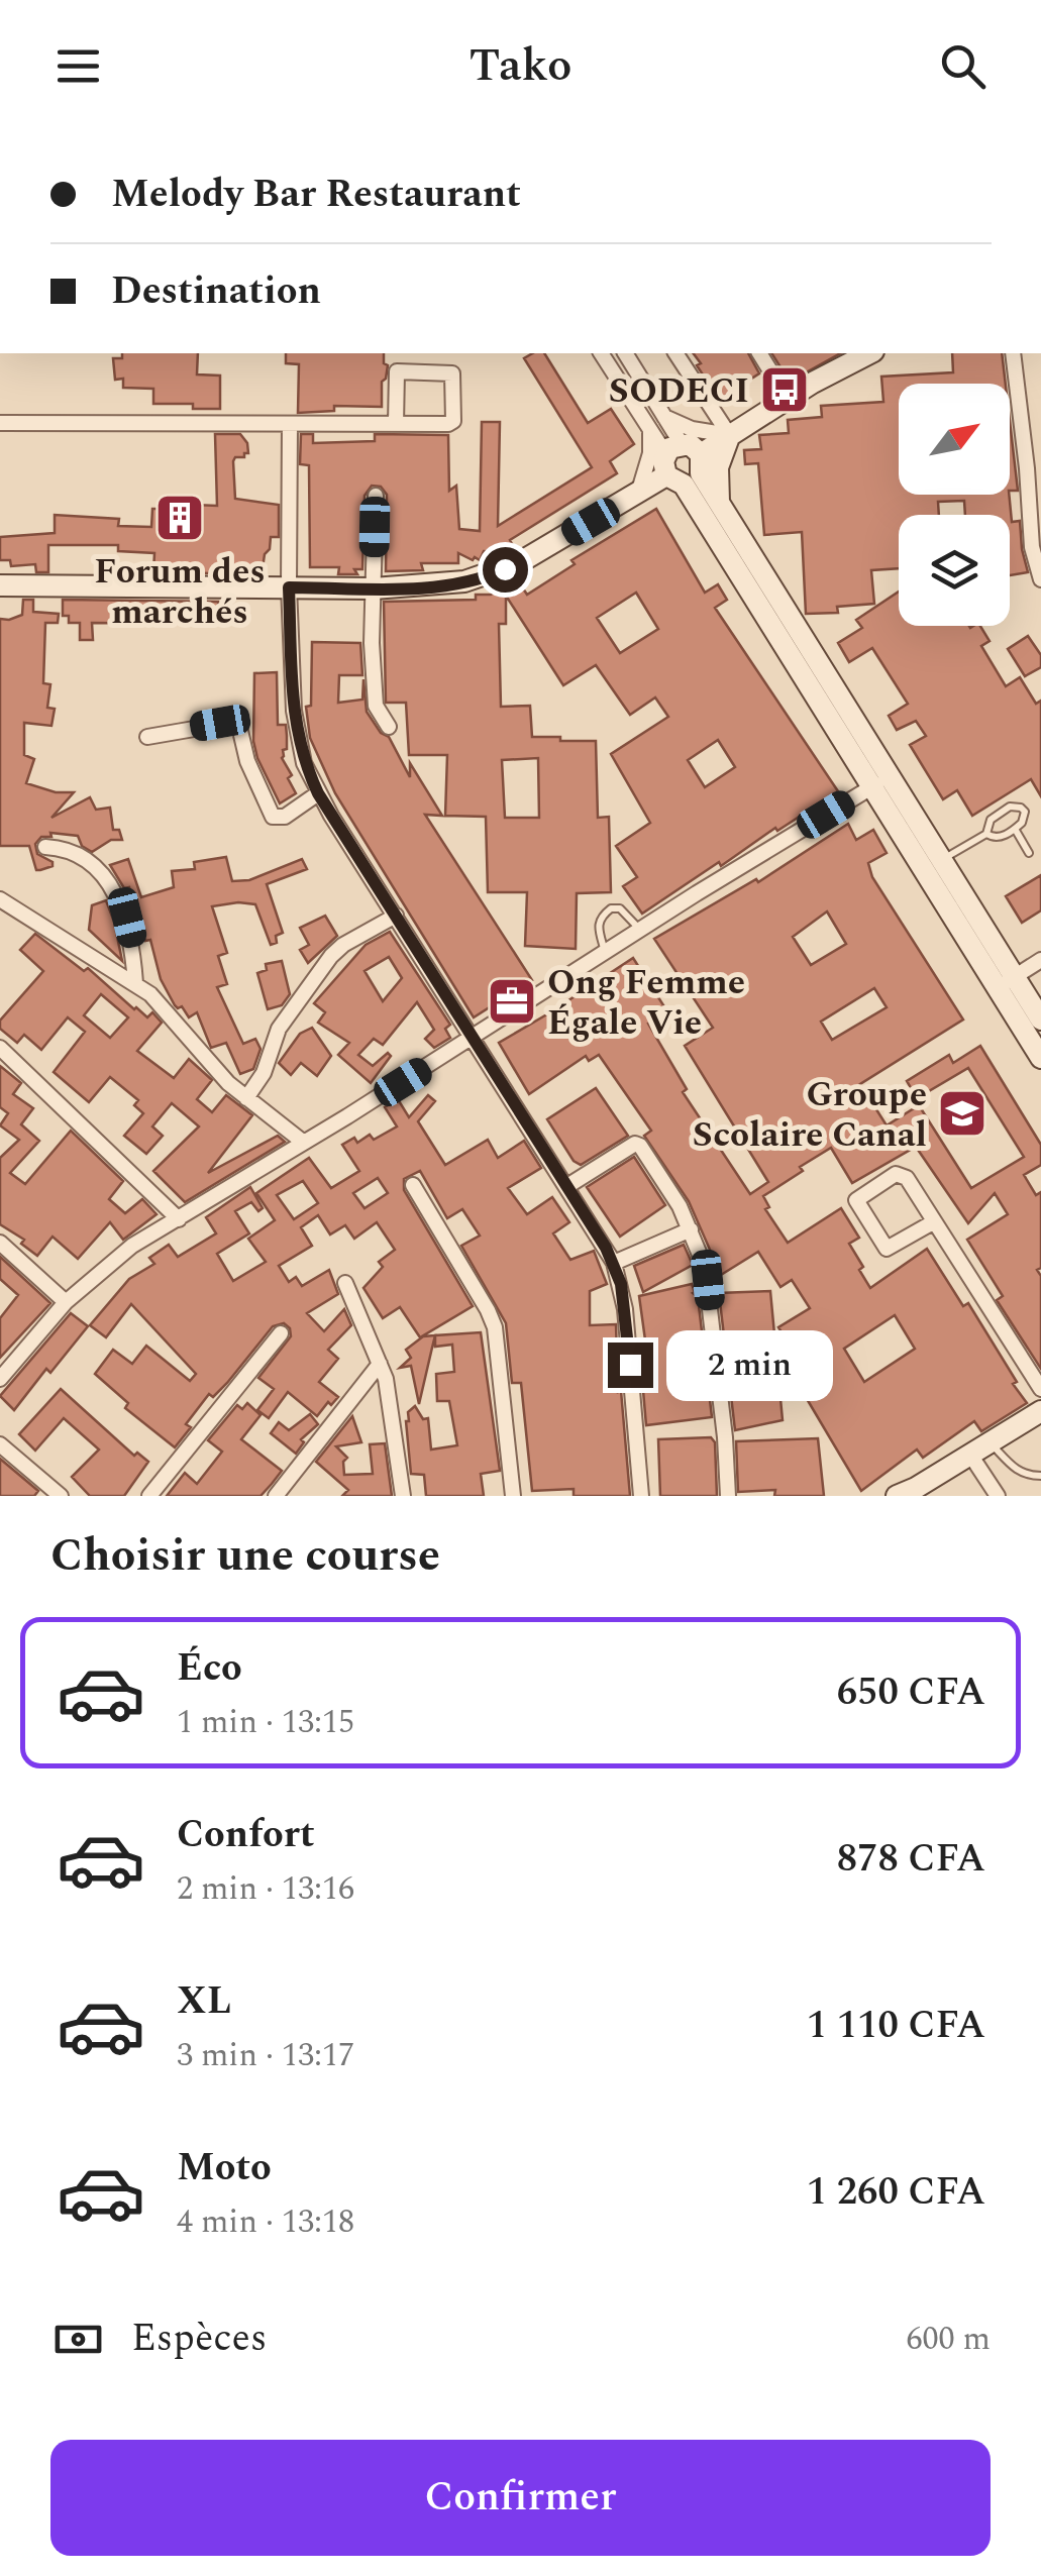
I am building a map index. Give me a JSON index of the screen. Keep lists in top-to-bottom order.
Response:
{
  "places": {
    "bus stop": ["SODECI"],
    "building": ["Forum des marchés"],
    "office": ["Ong Femme Égale Vie"],
    "school or university": ["Groupe Scolaire Canal"]
  },
  "north": "top right",
  "page": {
    "header": "Tako",
    "banner": ["Melody Bar Restaurant", "Destination"],
    "bubble": "2 min",
    "heading": "Choisir une course",
    "list": [
      {
        "name": "Éco",
        "note": "1 min · 13:15",
        "value": "650 CFA"
      },
      {
        "name": "Confort",
        "note": "2 min · 13:16",
        "value": "878 CFA"
      },
      {
        "name": "XL",
        "note": "3 min · 13:17",
        "value": "1 110 CFA"
      },
      {
        "name": "Moto",
        "note": "4 min · 13:18",
        "value": "1 260 CFA"
      }
    ],
    "pay": ["Espèces", "600 m"],
    "buttons": "Confirmer"
  }
}
